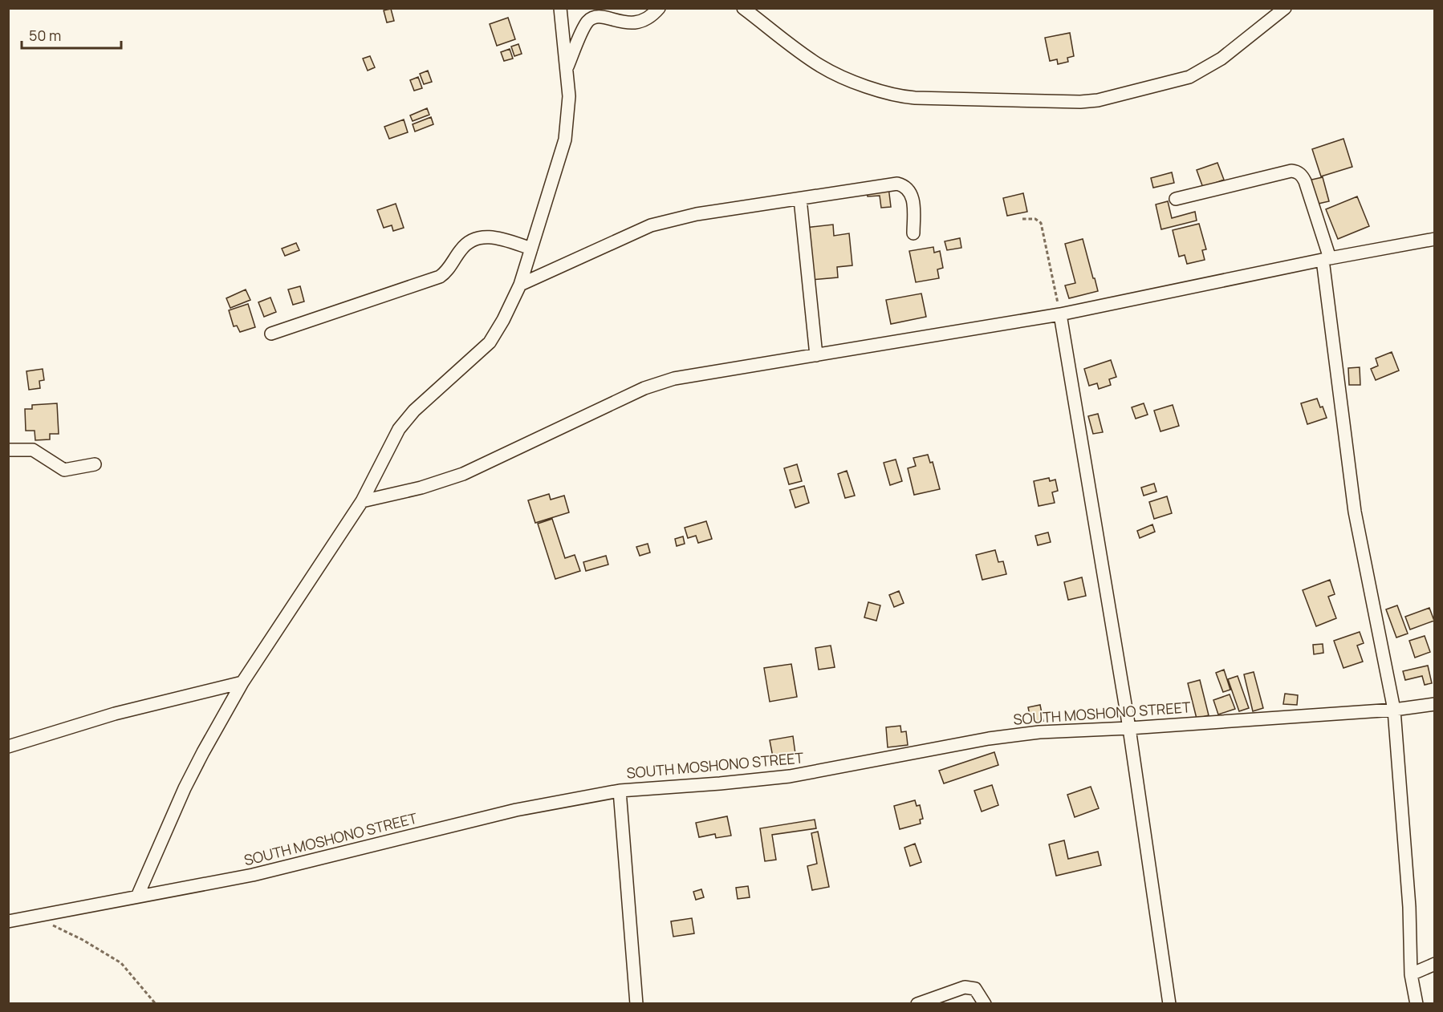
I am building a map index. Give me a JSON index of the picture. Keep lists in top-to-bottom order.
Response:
{
  "streets": {
    "street": ["SOUTH MOSHONO STREET"]
  },
  "scale_bar": "50 m"
}
